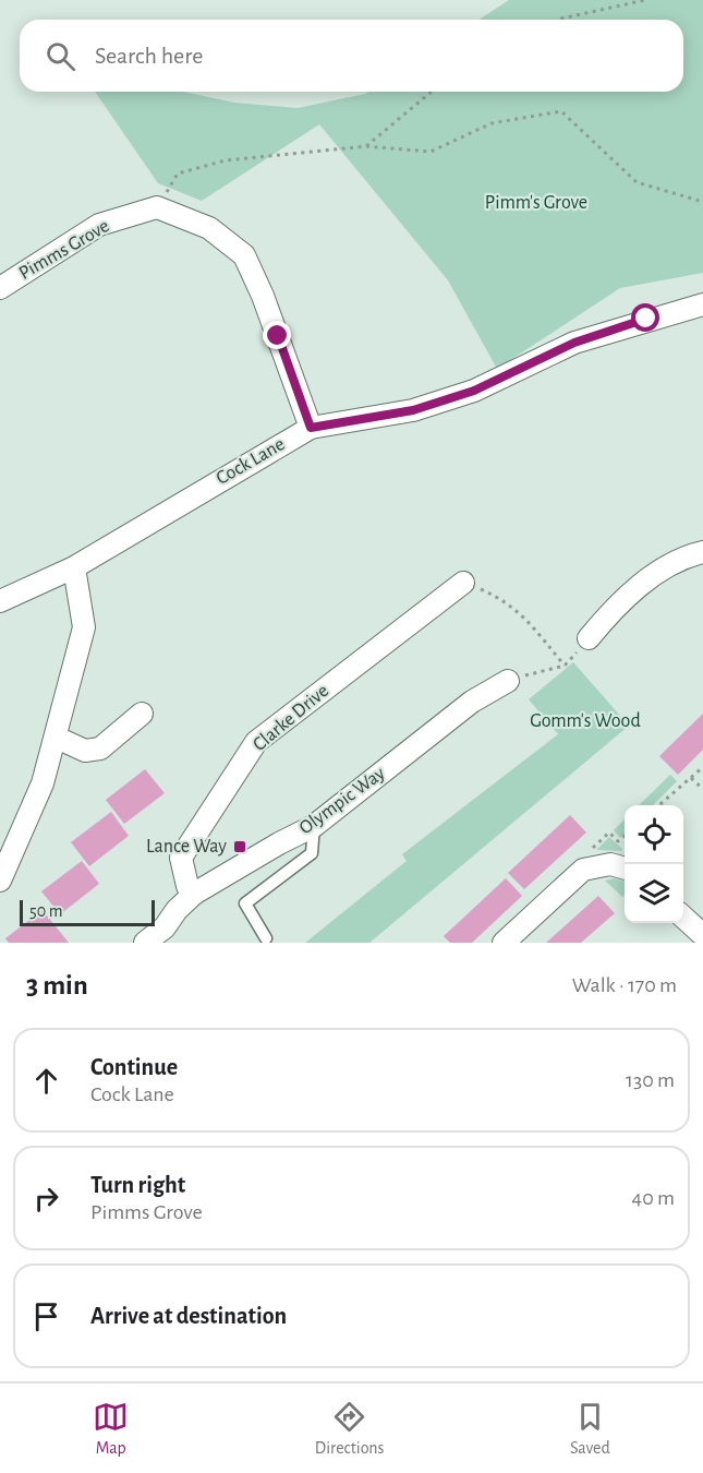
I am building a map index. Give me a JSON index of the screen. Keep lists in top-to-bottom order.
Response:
{
  "streets": {
    "street": [
      "Pimms Grove",
      "Cock Lane",
      "Clarke Drive",
      "Olympic Way"
    ]
  },
  "crossings": [
    ["Clarke Drive", "Olympic Way"]
  ],
  "parks": ["Pimm's Grove", "Gomm's Wood"],
  "places": {
    "transit": ["Lance Way"]
  },
  "scale_bar": "50 m",
  "page": {
    "search": "Search here",
    "scale": "50 m",
    "heading": ["3 min", "Walk · 170 m"],
    "list": [
      ["Continue", "Cock Lane", "130 m"],
      ["Turn right", "Pimms Grove", "40 m"],
      "Arrive at destination"
    ],
    "nav": ["Map", "Directions", "Saved"]
  }
}
